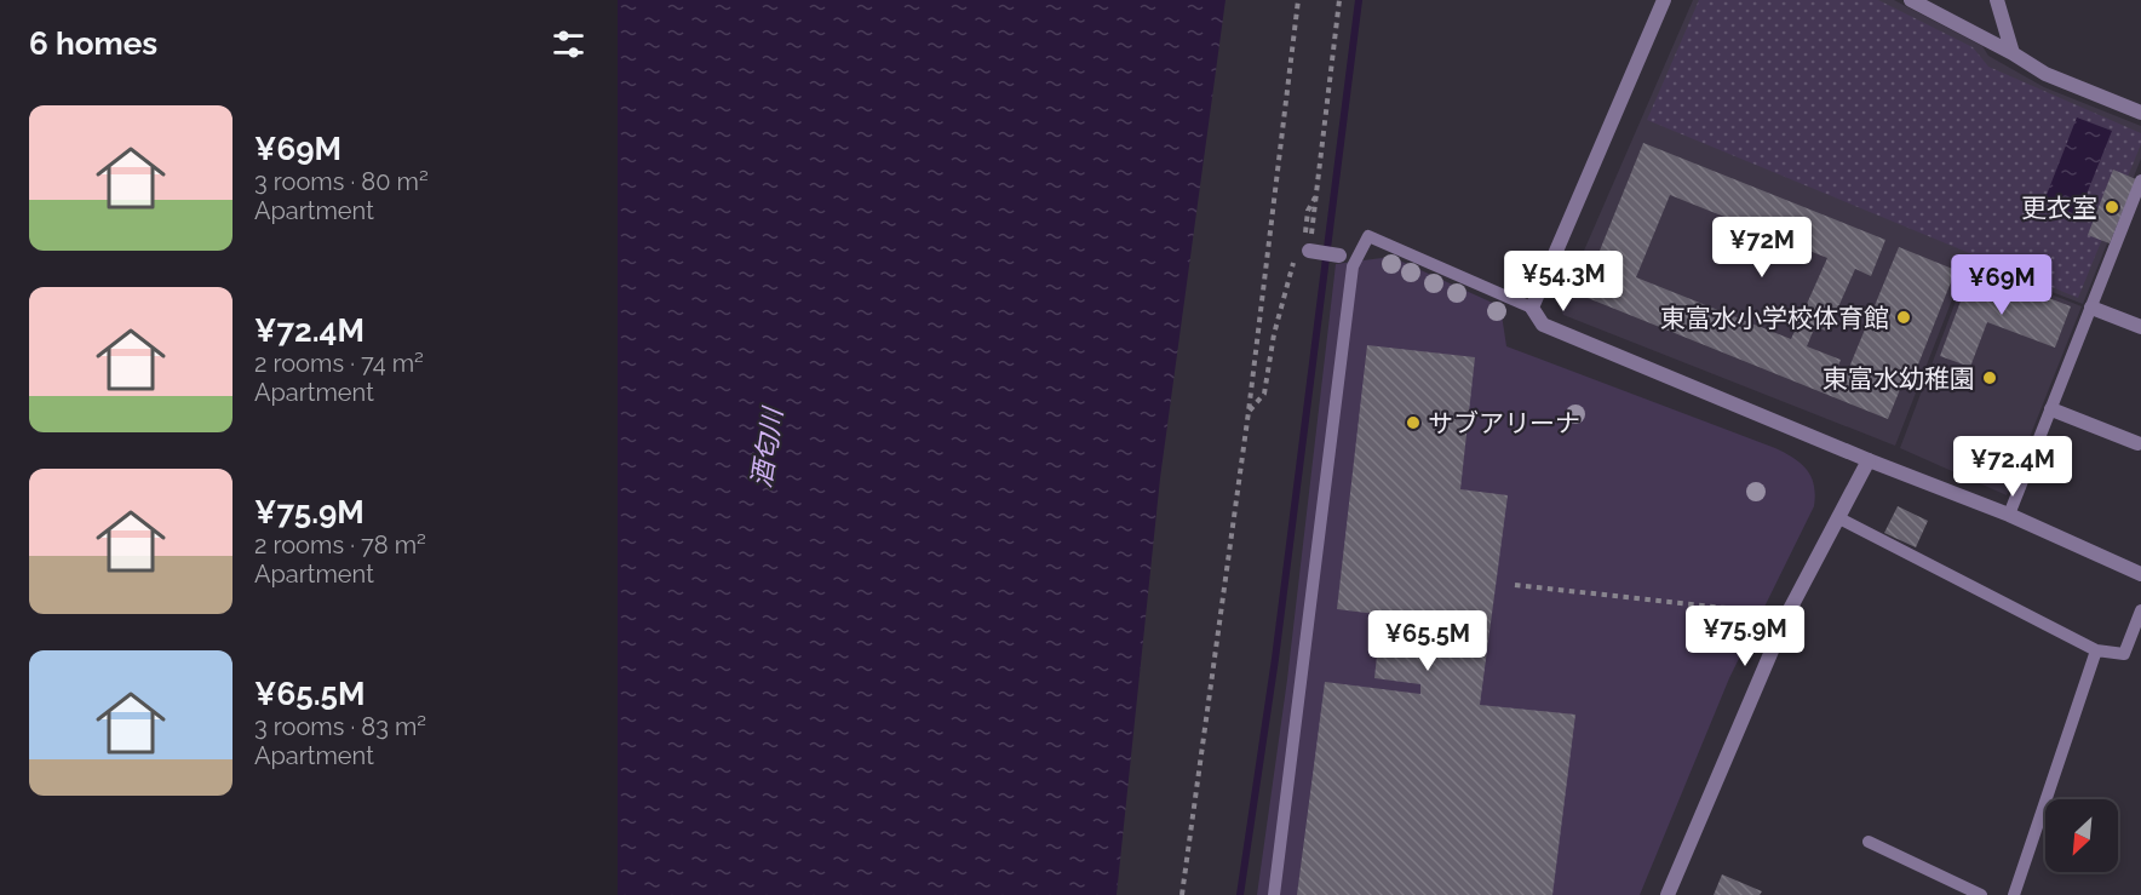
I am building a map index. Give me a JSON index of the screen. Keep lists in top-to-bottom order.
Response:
{
  "water": ["酒匂川"],
  "places": [
    "更衣室",
    "東富水小学校体育館",
    "東富水幼稚園",
    "サブアリーナ"
  ],
  "north": "bottom left",
  "page": {
    "heading": "6 homes",
    "list": [
      {
        "name": "¥69M",
        "note": "3 rooms · 80 m² · Apartment"
      },
      {
        "name": "¥72.4M",
        "note": "2 rooms · 74 m² · Apartment"
      },
      {
        "name": "¥75.9M",
        "note": "2 rooms · 78 m² · Apartment"
      },
      {
        "name": "¥65.5M",
        "note": "3 rooms · 83 m² · Apartment"
      }
    ],
    "price": [
      "¥72M",
      "¥54.3M",
      "¥69M",
      "¥72.4M",
      "¥75.9M",
      "¥65.5M"
    ]
  }
}
